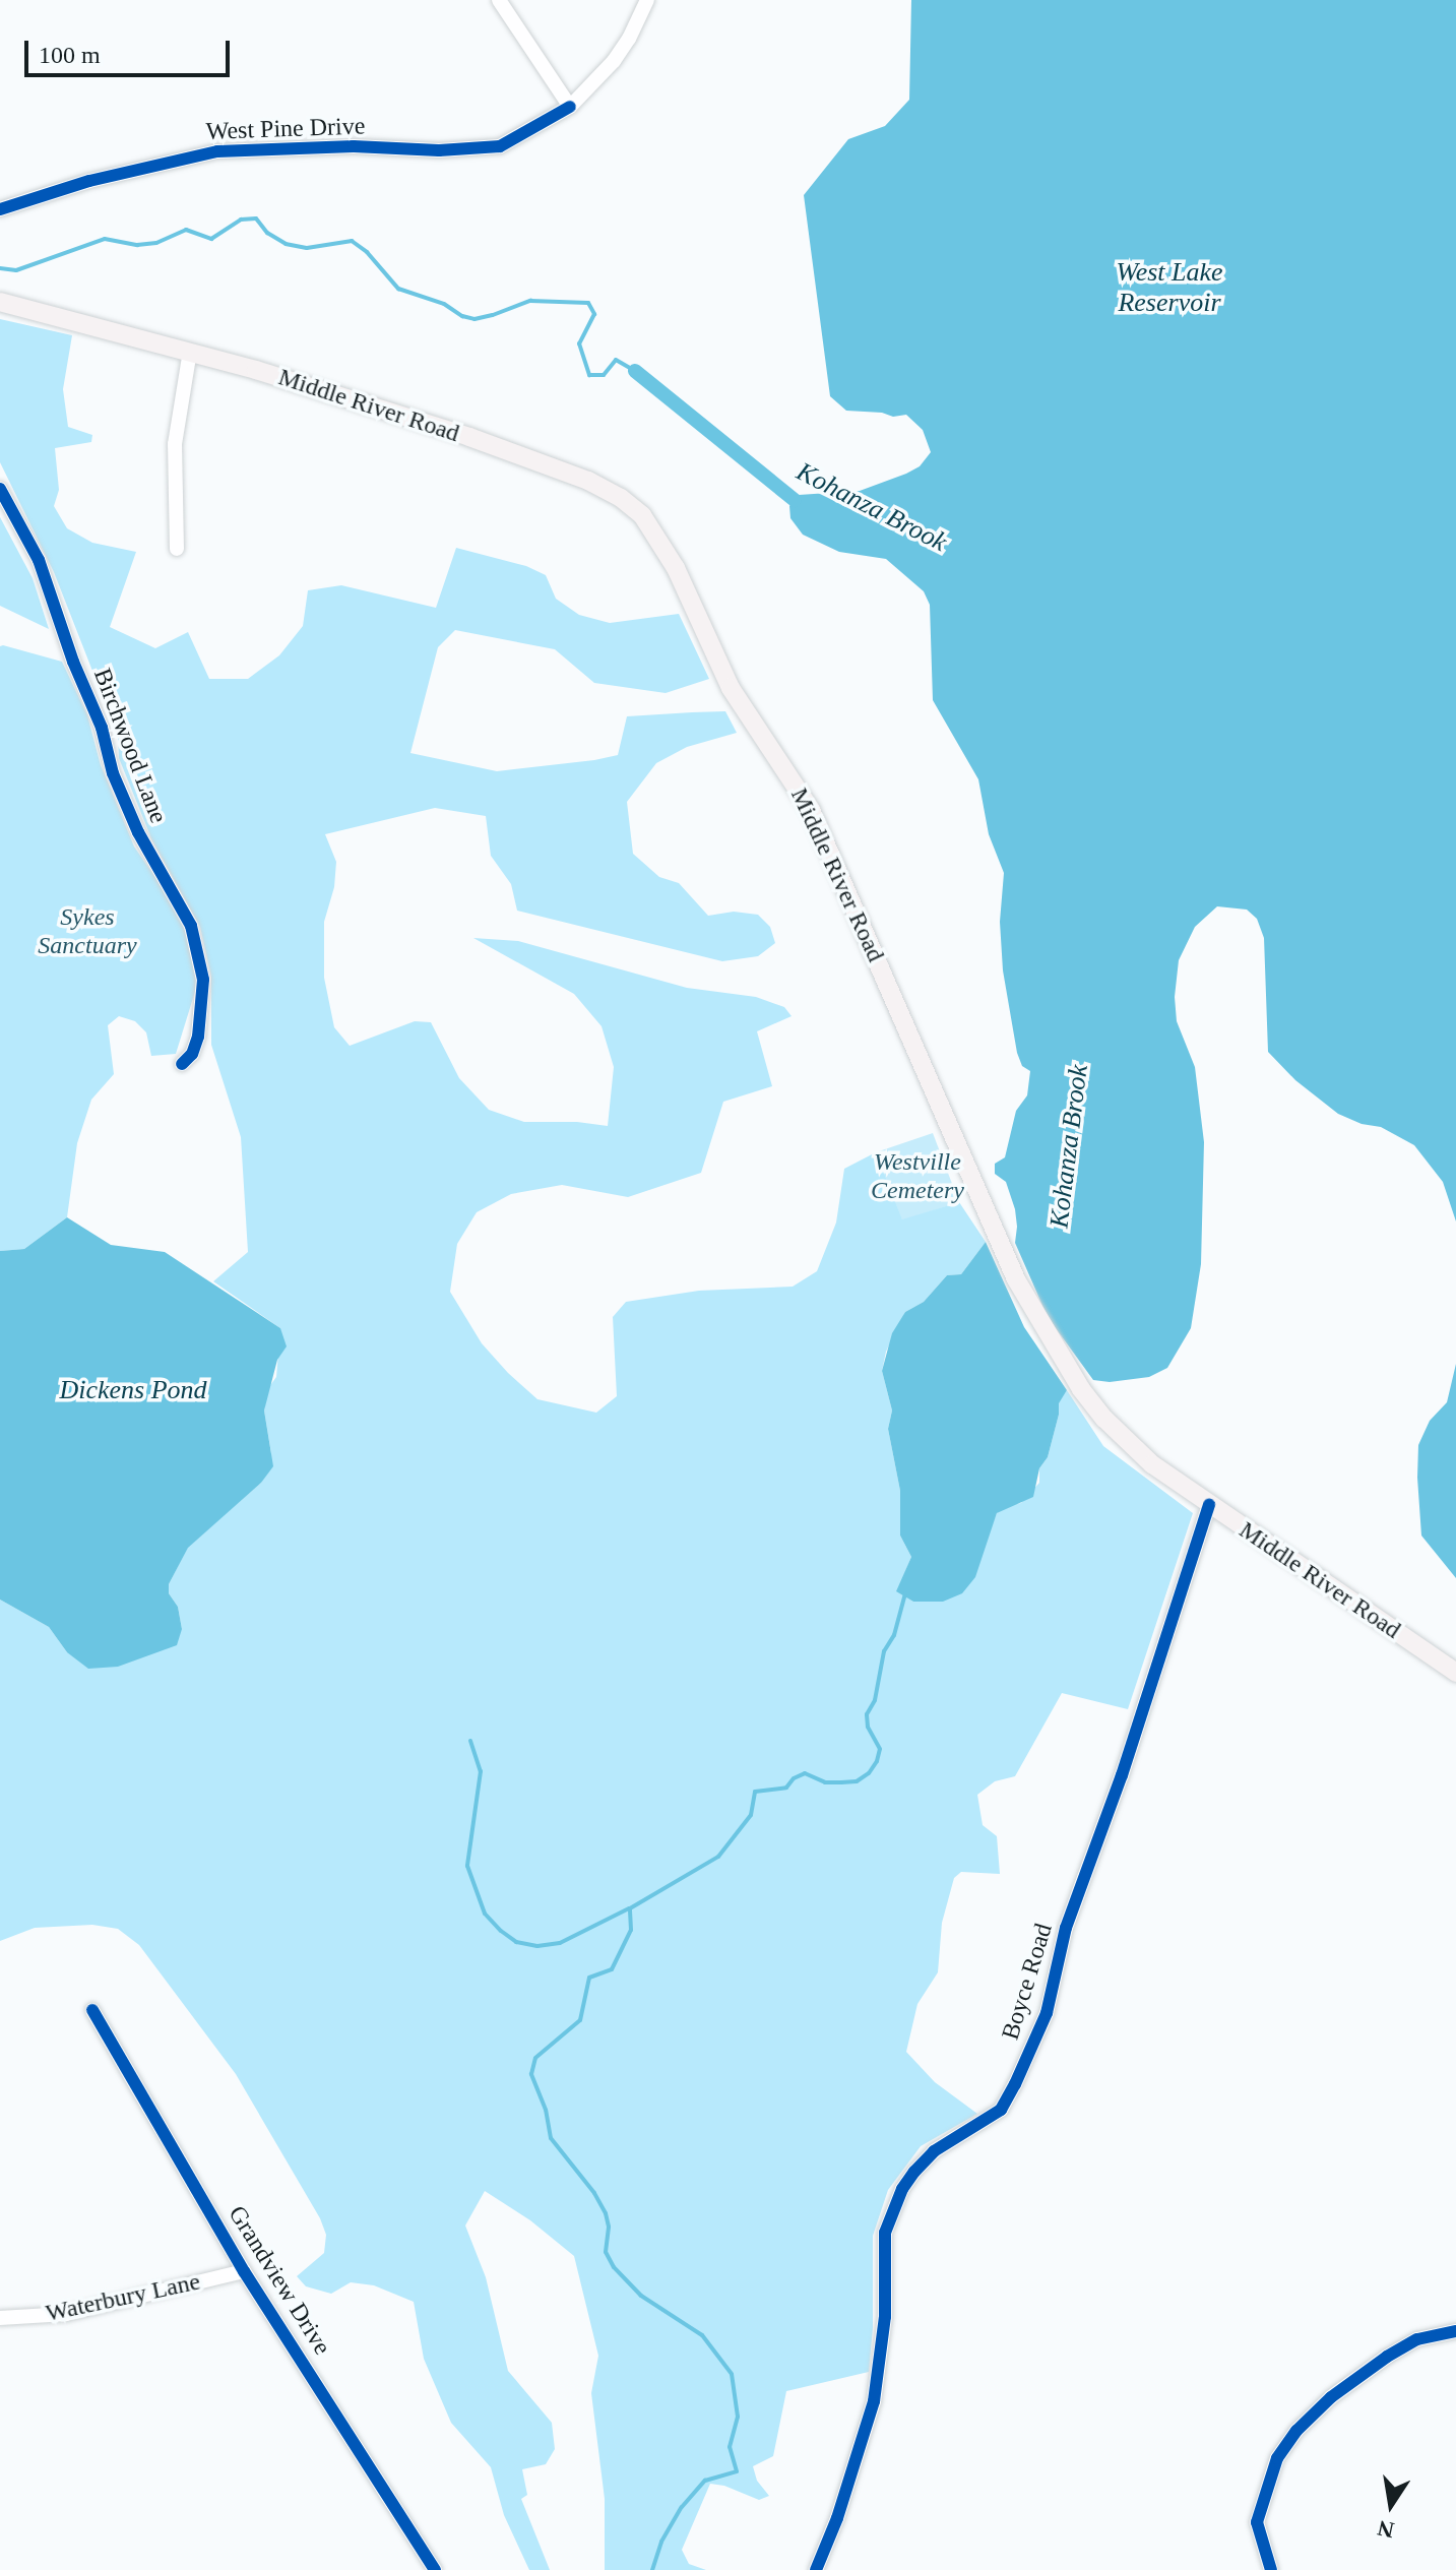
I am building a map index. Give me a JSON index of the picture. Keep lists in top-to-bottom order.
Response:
{
  "streets": {
    "main road": ["Middle River Road"],
    "street": [
      "West Pine Drive",
      "Birchwood Lane",
      "Boyce Road",
      "Grandview Drive",
      "Waterbury Lane"
    ]
  },
  "crossings": [
    ["Middle River Road", "Boyce Road"],
    ["Grandview Drive", "Waterbury Lane"]
  ],
  "water": ["West Lake Reservoir", "Kohanza Brook", "Dickens Pond"],
  "parks": ["Sykes Sanctuary", "Westville Cemetery"],
  "scale_bar": "100 m",
  "north": "bottom"
}
